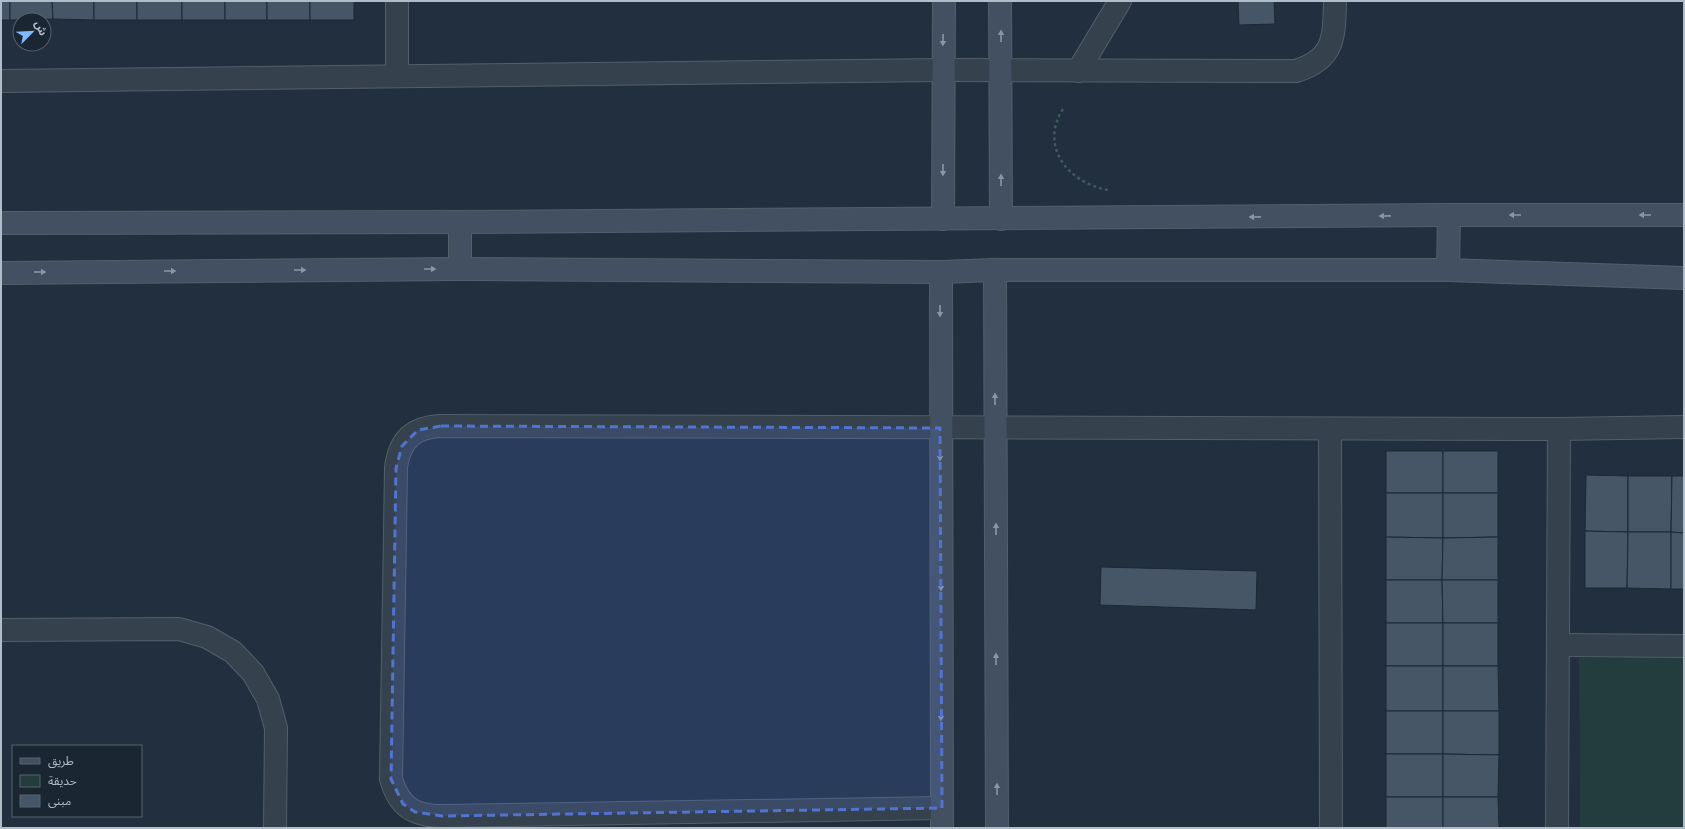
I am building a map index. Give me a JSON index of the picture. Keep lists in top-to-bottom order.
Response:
{
  "legend": ["طريق", "حديقة", "مبنى"],
  "north": "top right"
}
